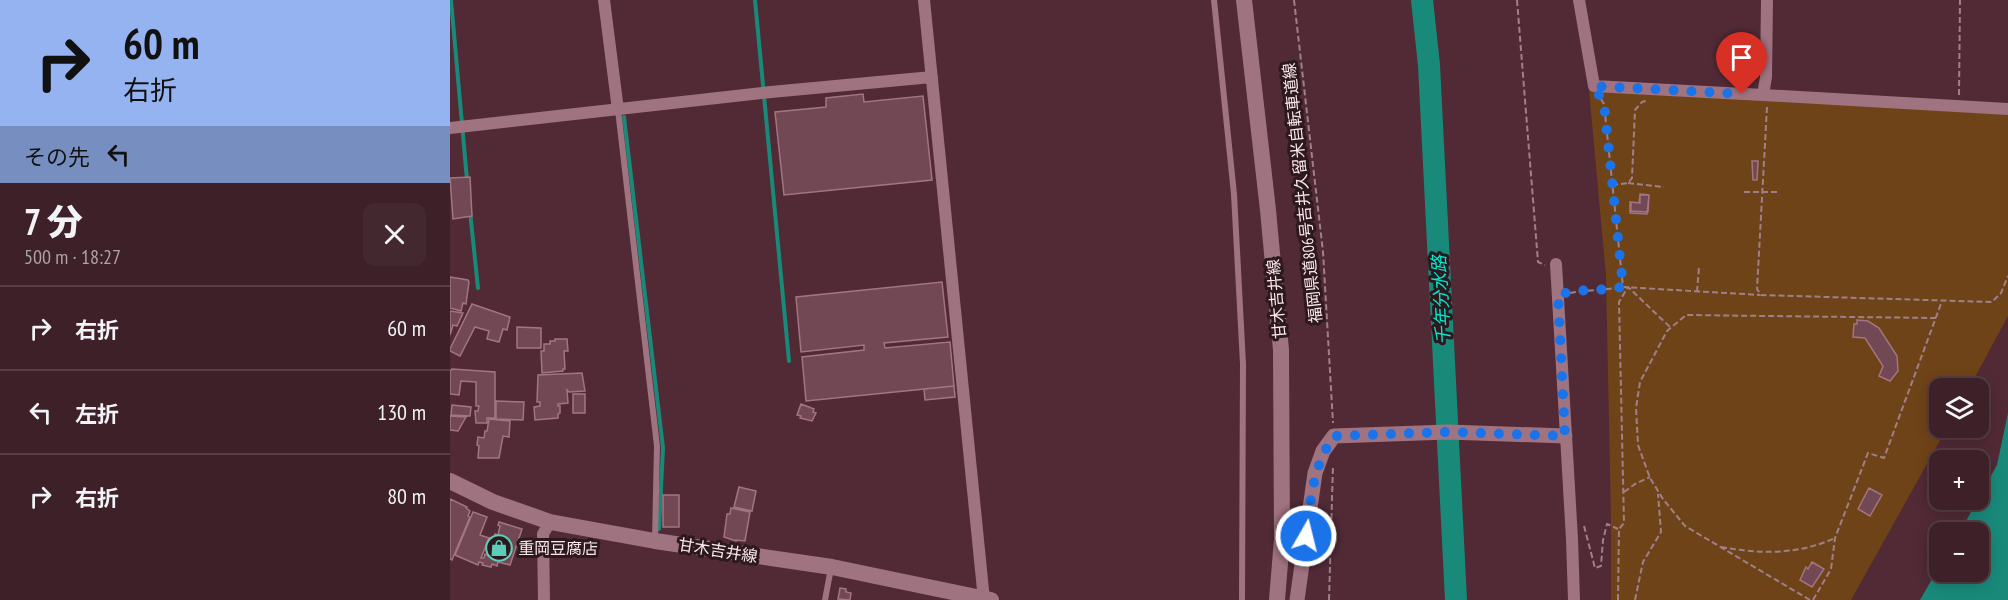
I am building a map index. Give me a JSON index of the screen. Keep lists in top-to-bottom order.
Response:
{
  "streets": {
    "main road": ["甘木吉井線"],
    "path": ["福岡県道806号吉井久留米自転車道線"]
  },
  "water": ["千年分水路"],
  "places": {
    "shop": ["重岡豆腐店"]
  },
  "page": {
    "turn": ["60 m", "右折"],
    "then": "その先",
    "heading": ["7 分", "500 m · 18:27"],
    "list": [
      {
        "name": "右折",
        "value": "60 m"
      },
      {
        "name": "左折",
        "value": "130 m"
      },
      {
        "name": "右折",
        "value": "80 m"
      }
    ],
    "map_buttons": ["+", "−"]
  }
}
